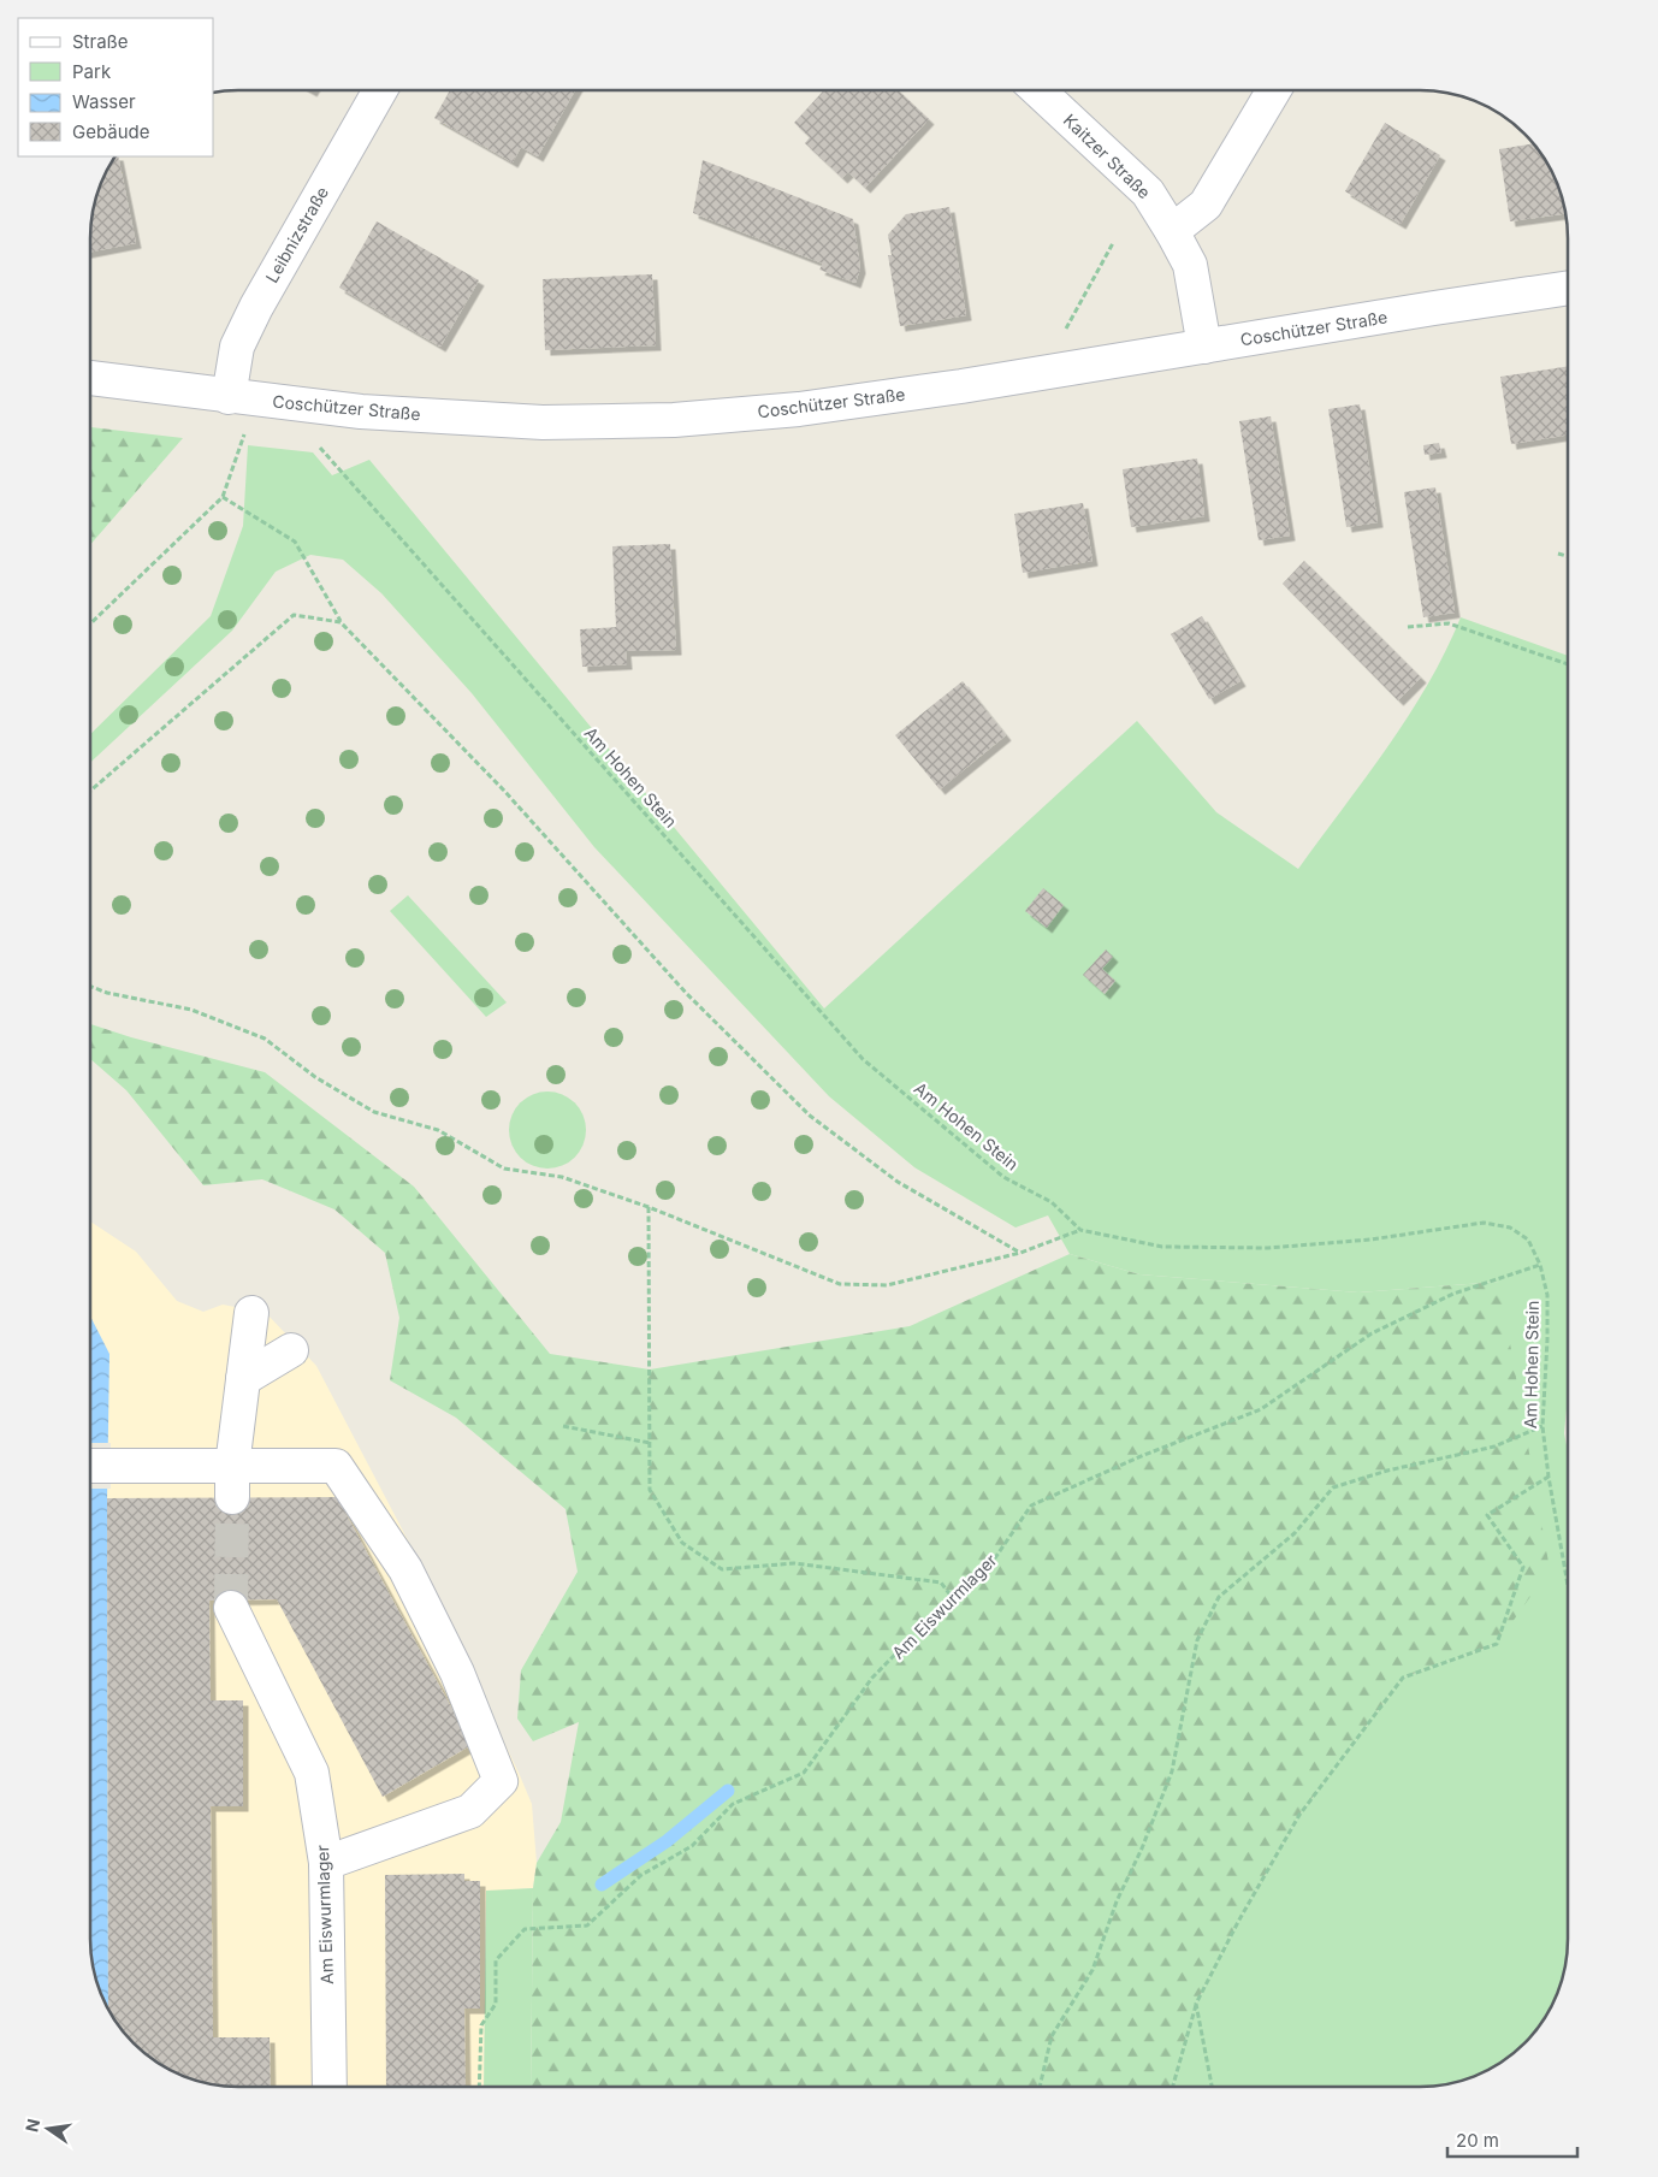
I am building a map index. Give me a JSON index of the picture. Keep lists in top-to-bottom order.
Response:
{
  "streets": {
    "street": [
      "Kaitzer Straße",
      "Leibnizstraße",
      "Coschützer Straße",
      "Am Eiswurmlager"
    ],
    "path": ["Am Hohen Stein"]
  },
  "crossings": [
    ["Kaitzer Straße", "Coschützer Straße"],
    ["Leibnizstraße", "Coschützer Straße"],
    ["Am Hohen Stein", "Am Eiswurmlager"]
  ],
  "legend": [
    "Straße",
    "Park",
    "Wasser",
    "Gebäude"
  ],
  "scale_bar": "20 m",
  "north": "left"
}
